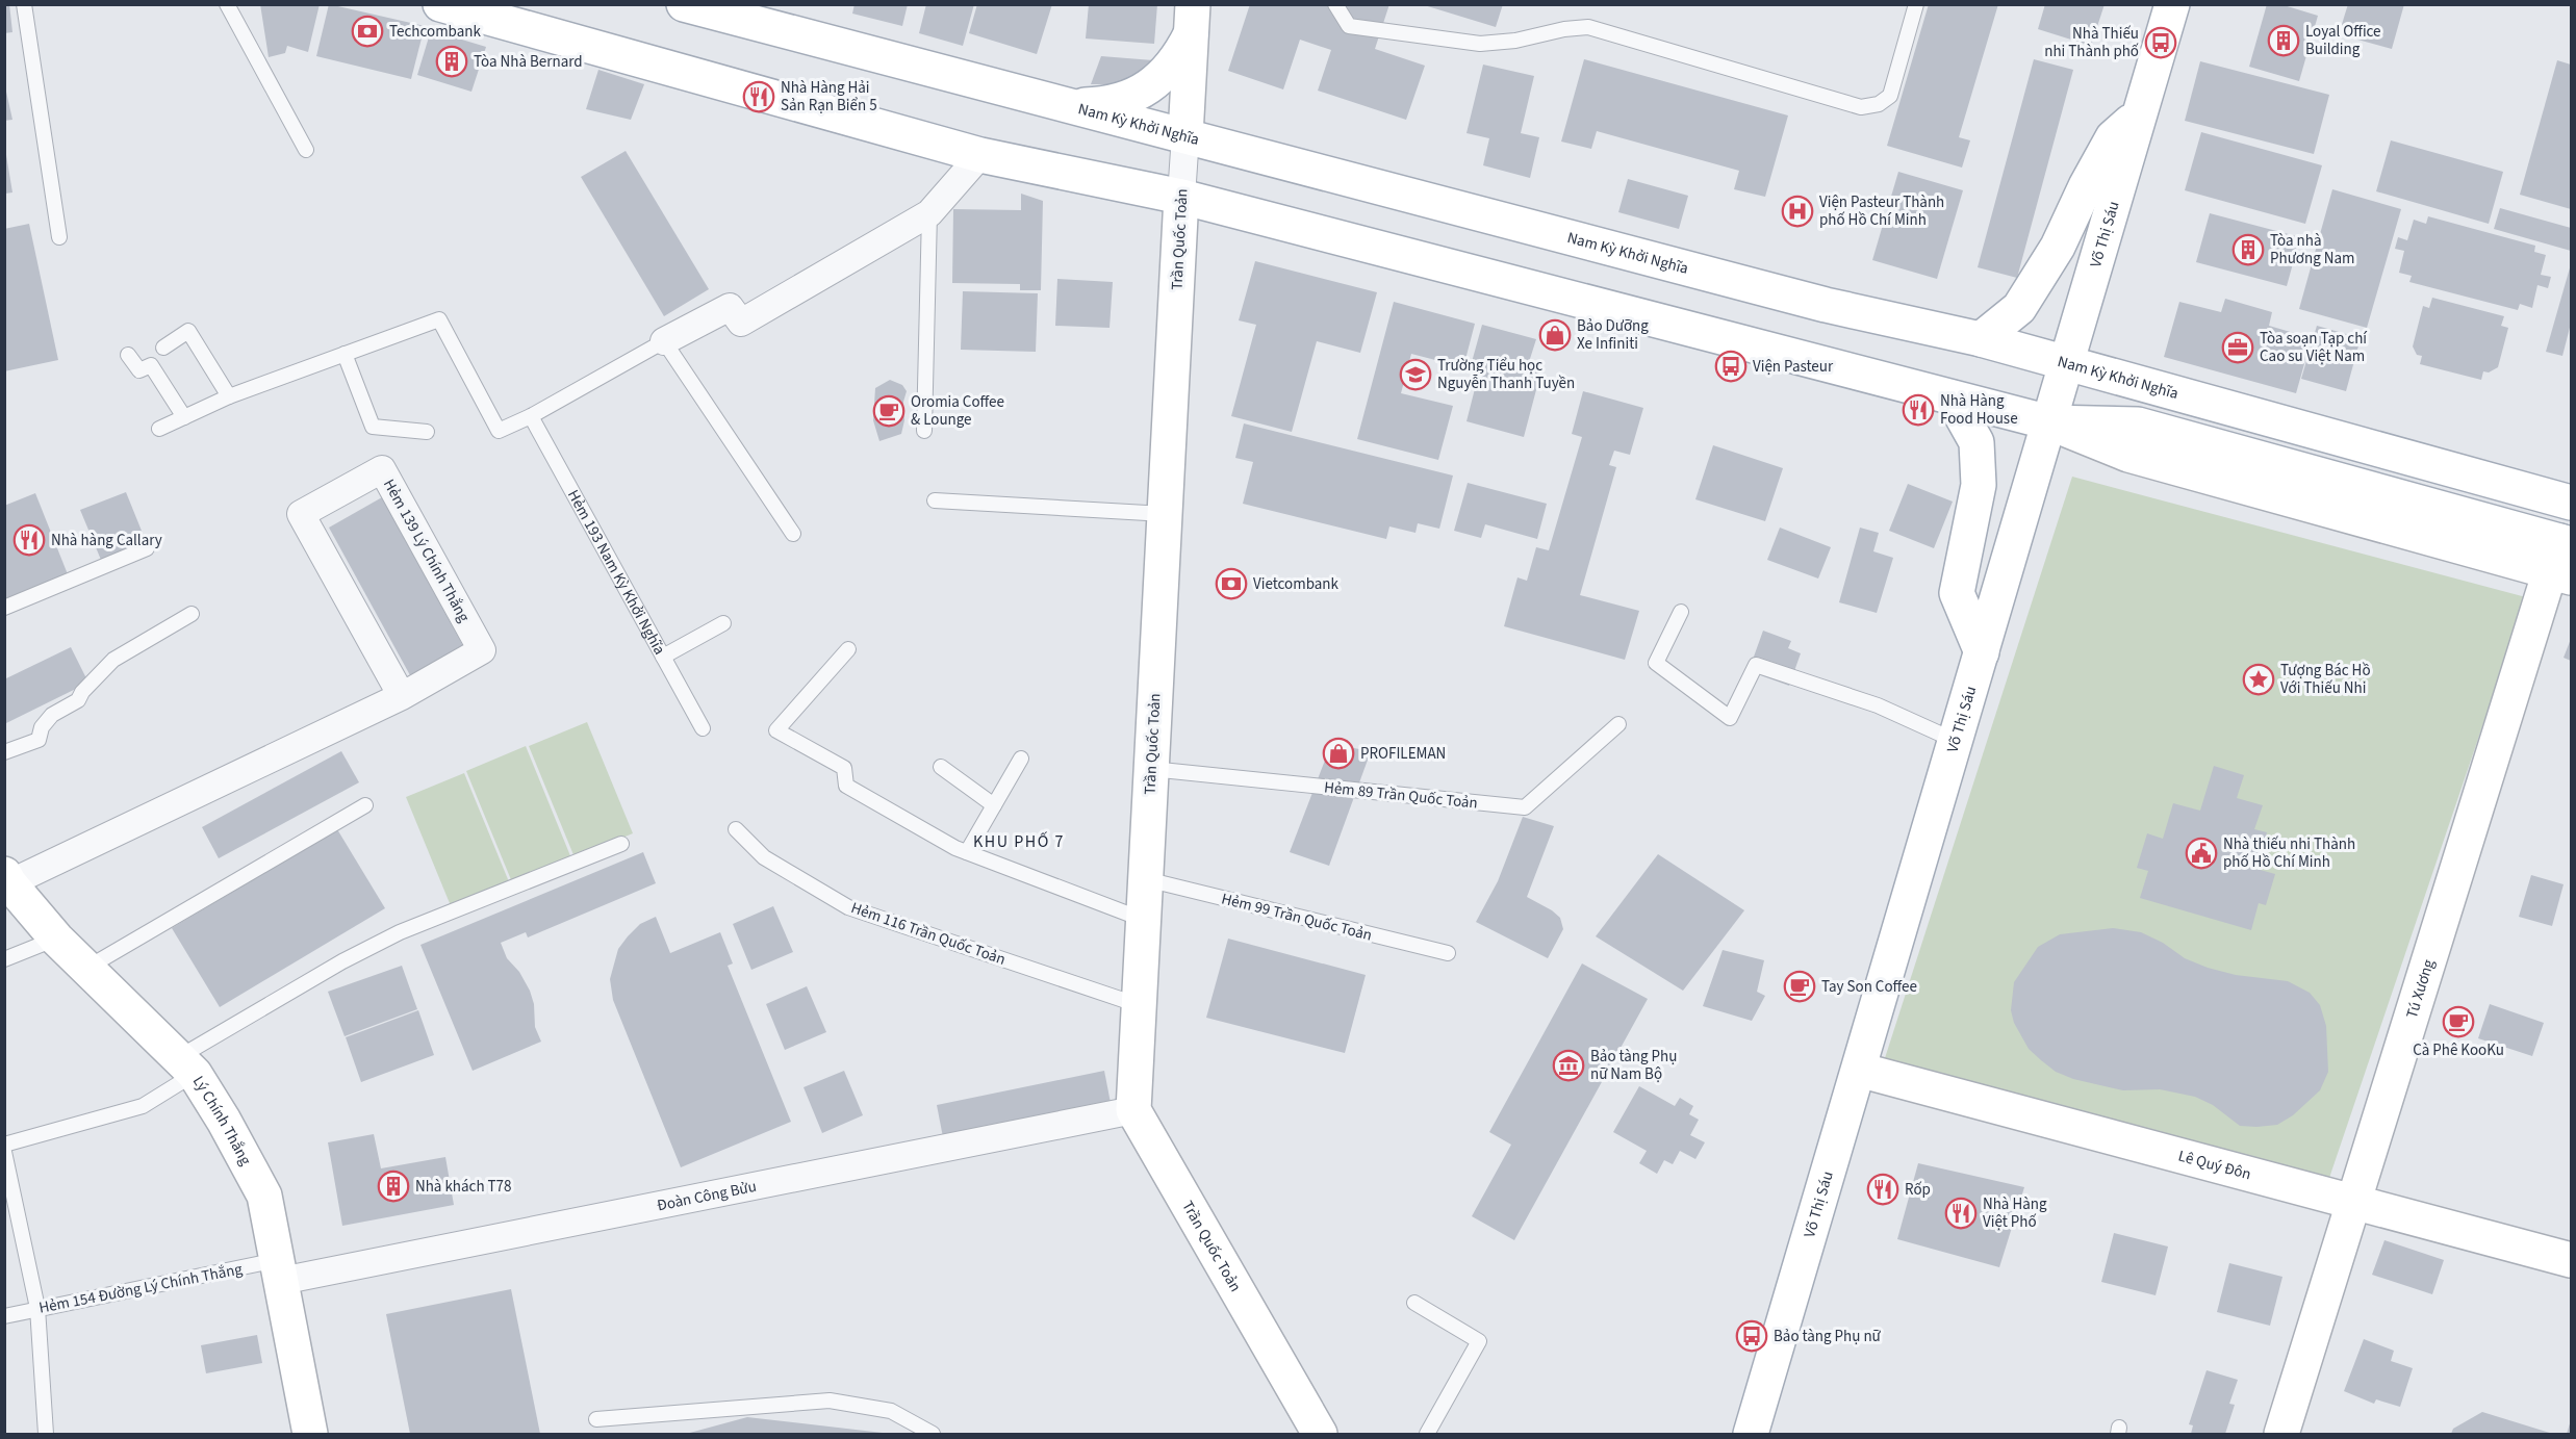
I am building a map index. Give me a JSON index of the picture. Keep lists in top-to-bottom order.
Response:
{
  "streets": {
    "main road": [
      "Nam Kỳ Khởi Nghĩa",
      "Võ Thị Sáu",
      "Trần Quốc Toản",
      "Tú Xương",
      "Lý Chính Thắng",
      "Lê Quý Đôn"
    ],
    "street": ["Hẻm 139 Lý Chính Thắng", "Đoàn Công Bửu"],
    "lane": [
      "Hẻm 193 Nam Kỳ Khởi Nghĩa",
      "Hẻm 89 Trần Quốc Toản",
      "Hẻm 99 Trần Quốc Toản",
      "Hẻm 116 Trần Quốc Toản",
      "Hẻm 154 Đường Lý Chính Thắng"
    ]
  },
  "crossings": [
    ["Nam Kỳ Khởi Nghĩa", "Võ Thị Sáu"],
    ["Nam Kỳ Khởi Nghĩa", "Trần Quốc Toản"],
    ["Võ Thị Sáu", "Lê Quý Đôn"],
    ["Trần Quốc Toản", "Hẻm 89 Trần Quốc Toản"],
    ["Trần Quốc Toản", "Hẻm 99 Trần Quốc Toản"],
    ["Trần Quốc Toản", "Hẻm 116 Trần Quốc Toản"],
    ["Trần Quốc Toản", "Đoàn Công Bửu"],
    ["Hẻm 139 Lý Chính Thắng", "Lý Chính Thắng"],
    ["Tú Xương", "Lê Quý Đôn"],
    ["Lý Chính Thắng", "Đoàn Công Bửu"],
    ["Lý Chính Thắng", "Hẻm 154 Đường Lý Chính Thắng"],
    ["Đoàn Công Bửu", "Hẻm 154 Đường Lý Chính Thắng"]
  ],
  "districts": ["KHU PHỐ 7"],
  "places": {
    "bank": ["Techcombank", "Vietcombank"],
    "building": [
      "Loyal Office Building",
      "Tòa Nhà Bernard",
      "Tòa nhà Phương Nam",
      "Nhà khách T78"
    ],
    "bus stop": ["Nhà Thiếu nhi Thành phố", "Viện Pasteur", "Bảo tàng Phụ nữ"],
    "restaurant": [
      "Nhà Hàng Hải Sản Rạn Biển 5",
      "Nhà Hàng Food House",
      "Nhà hàng Callary",
      "Rốp",
      "Nhà Hàng Việt Phố"
    ],
    "hospital": ["Viện Pasteur Thành phố Hồ Chí Minh"],
    "shop": ["Bảo Dưỡng Xe Infiniti", "PROFILEMAN"],
    "office": ["Tòa soạn Tạp chí Cao su Việt Nam"],
    "school or university": ["Trường Tiểu học Nguyễn Thanh Tuyền"],
    "cafe": ["Oromia Coffee & Lounge", "Tay Son Coffee", "Cà Phê KooKu"],
    "place": ["Tượng Bác Hồ Với Thiếu Nhi"],
    "public building": ["Nhà thiếu nhi Thành phố Hồ Chí Minh"],
    "museum": ["Bảo tàng Phụ nữ Nam Bộ"]
  }
}
